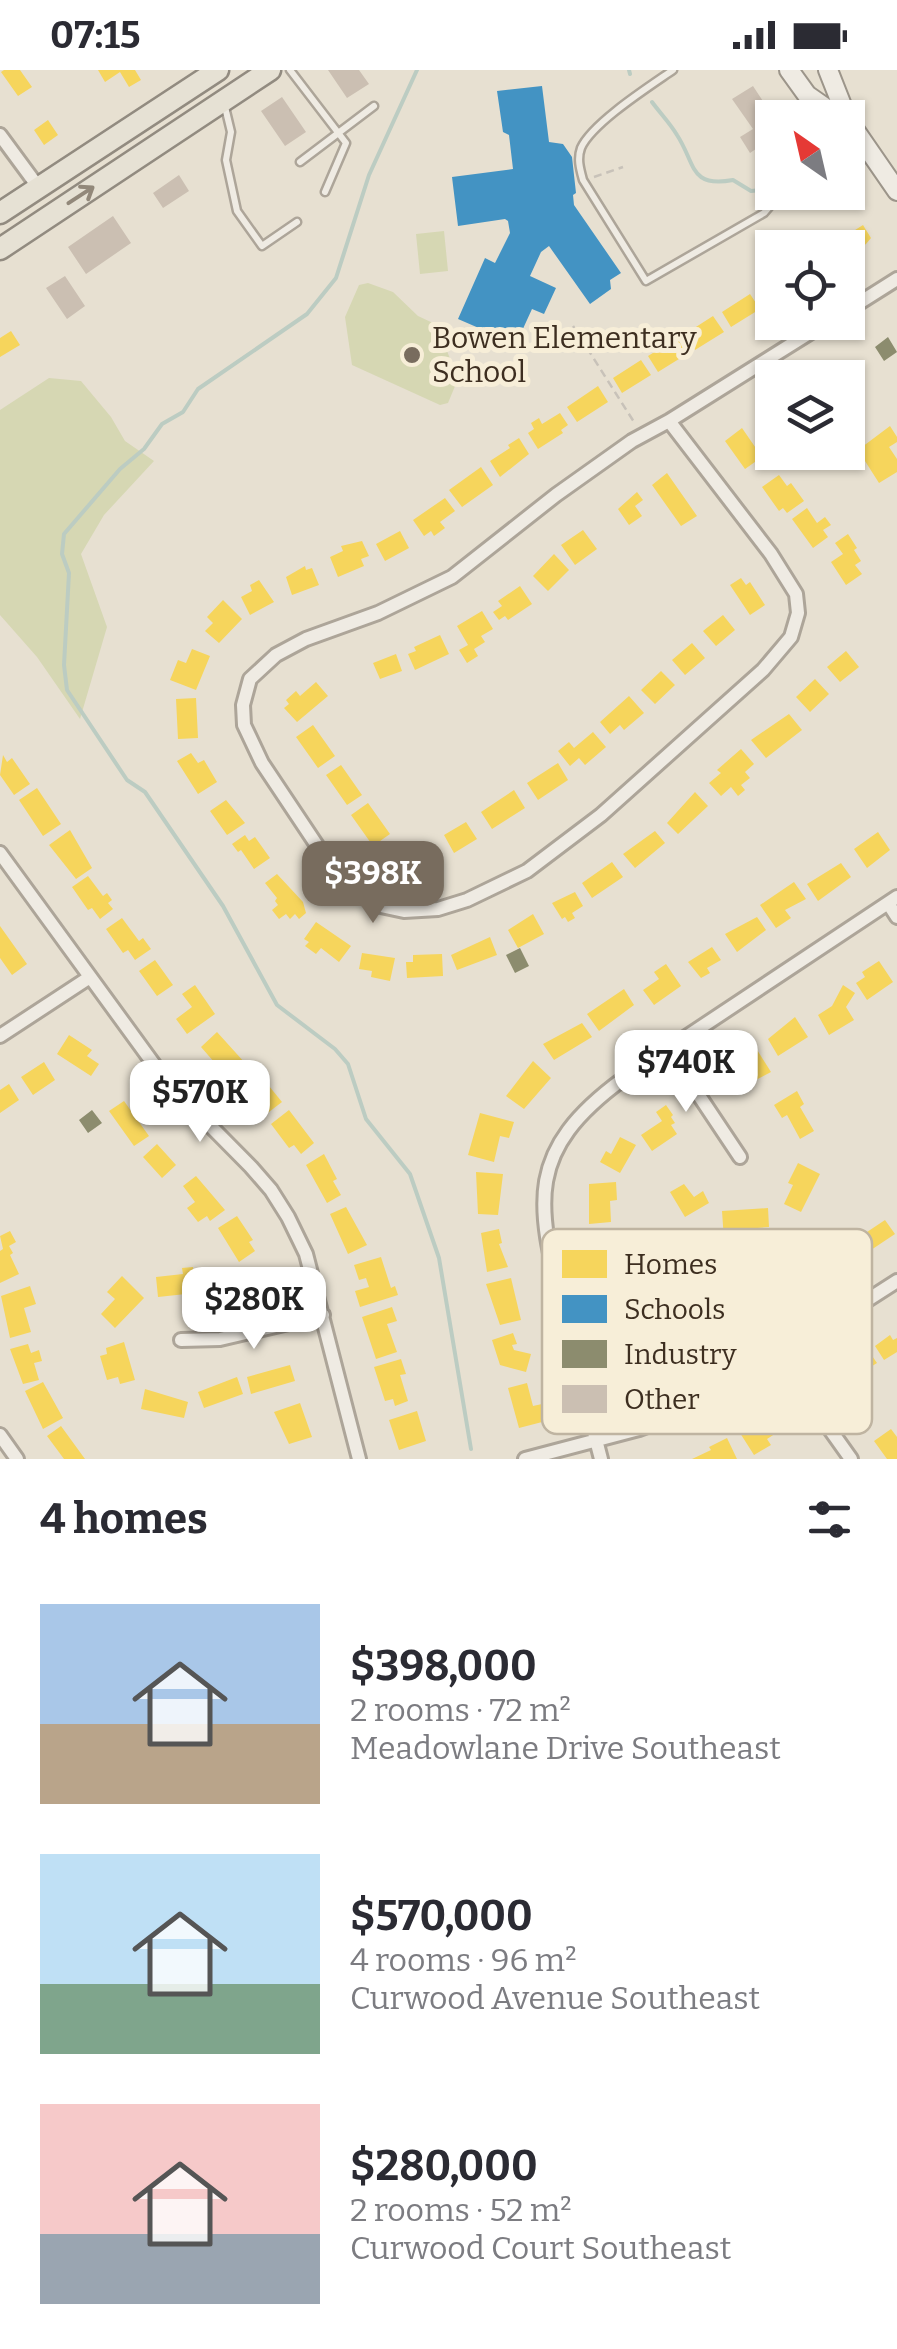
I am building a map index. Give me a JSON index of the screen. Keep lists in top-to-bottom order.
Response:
{
  "places": ["Bowen Elementary School"],
  "legend": [
    "Homes",
    "Schools",
    "Industry",
    "Other"
  ],
  "north": "top left",
  "page": {
    "status": "07:15",
    "price": [
      "$398K",
      "$740K",
      "$570K",
      "$280K"
    ],
    "heading": "4 homes",
    "list": [
      {
        "name": "$398,000",
        "note": "2 rooms · 72 m² · Meadowlane Drive Southeast"
      },
      {
        "name": "$570,000",
        "note": "4 rooms · 96 m² · Curwood Avenue Southeast"
      },
      {
        "name": "$280,000",
        "note": "2 rooms · 52 m² · Curwood Court Southeast"
      }
    ]
  }
}
